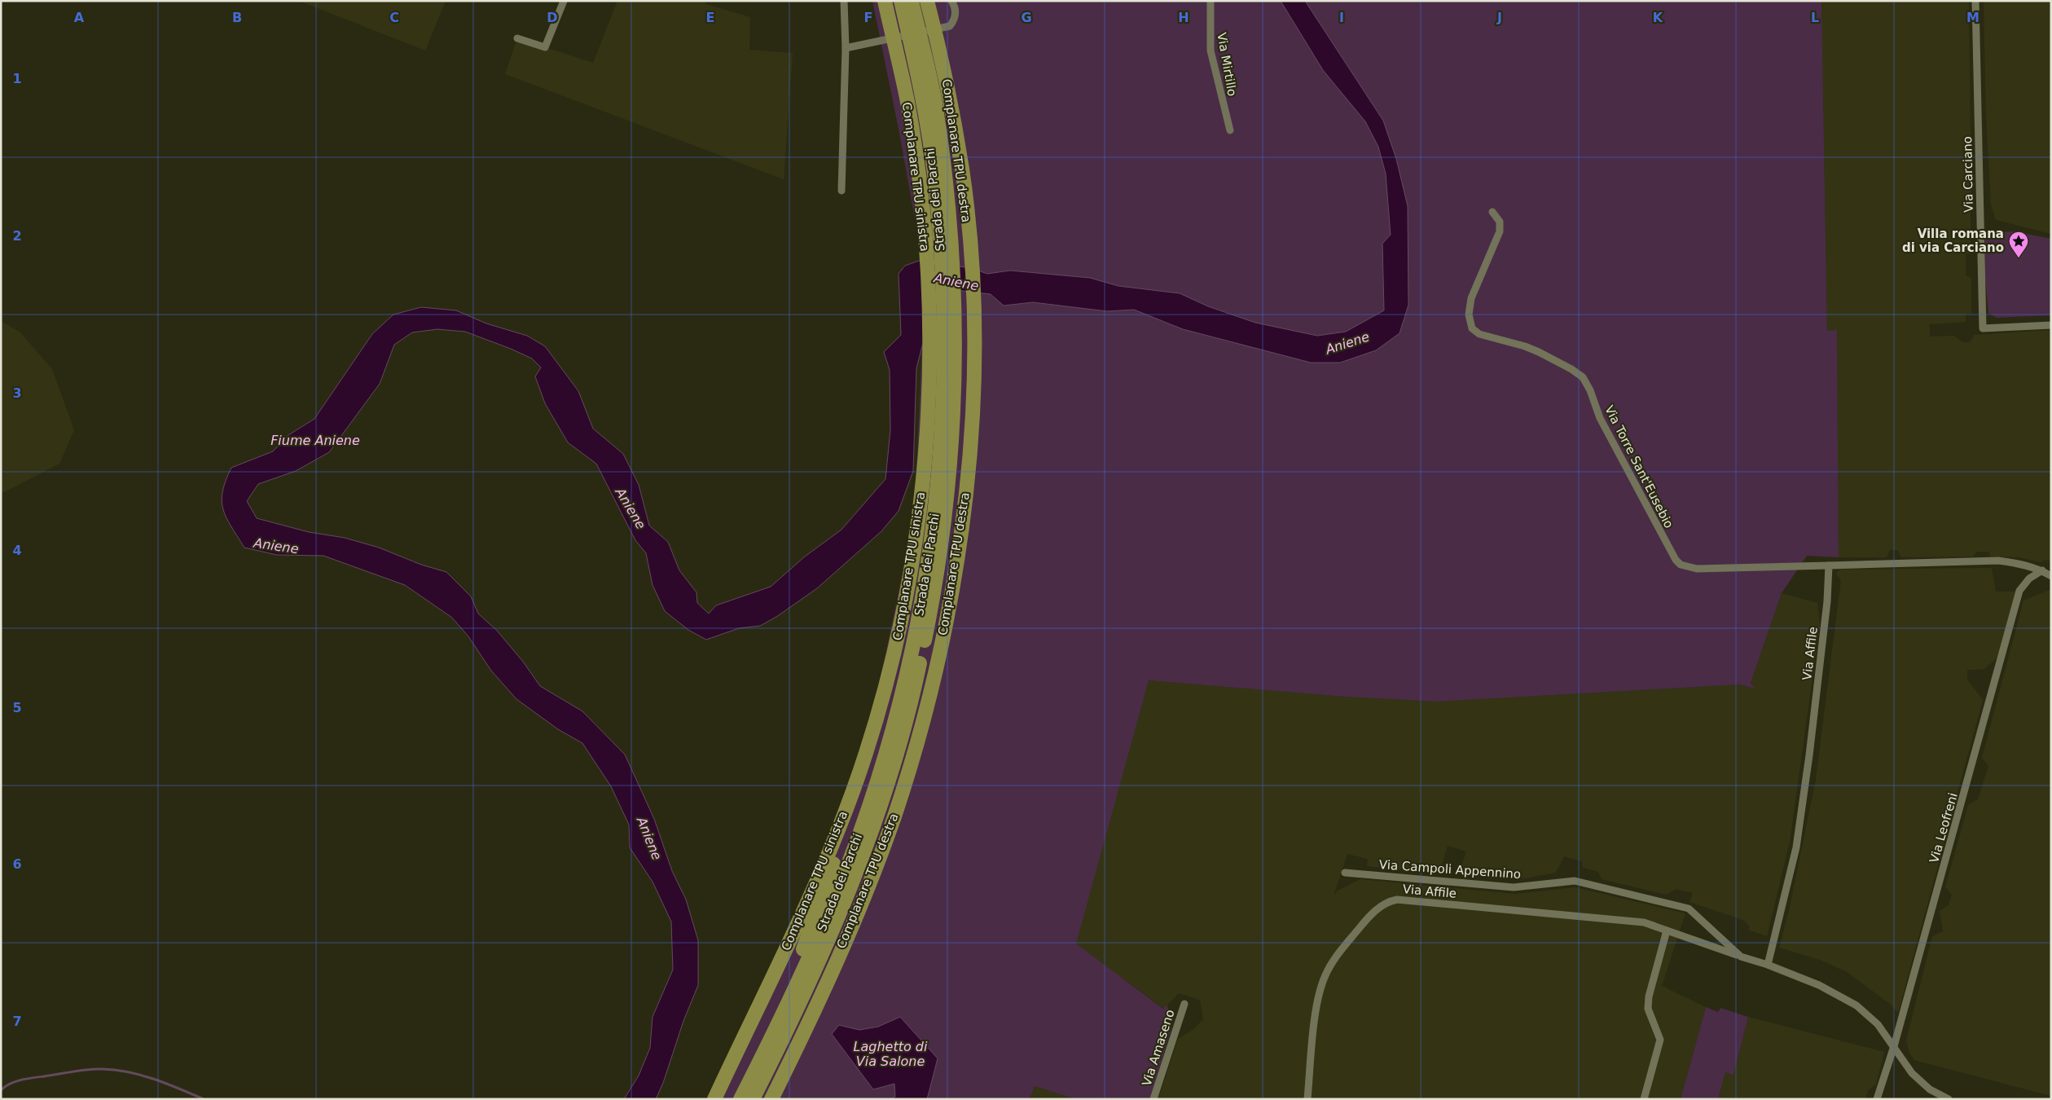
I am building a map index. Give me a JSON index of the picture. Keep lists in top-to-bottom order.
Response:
{
  "streets": {
    "highway": ["Complanare TPU destra", "Complanare TPU sinistra", "Strada dei Parchi"],
    "street": [
      "Via Mirtillo",
      "Via Carciano",
      "Via Torre Sant'Eusebio",
      "Via Affile",
      "Via Leofreni",
      "Via Campoli Appennino",
      "Via Amaseno"
    ]
  },
  "crossings": [
    ["Via Torre Sant'Eusebio", "Via Affile"],
    ["Via Affile", "Via Campoli Appennino"],
    ["Via Leofreni", "Via Campoli Appennino"]
  ],
  "water": ["Aniene", "Fiume Aniene", "Laghetto di Via Salone"],
  "places": {
    "place": ["Villa romana di via Carciano"]
  },
  "grid": {
    "columns": [
      "A",
      "B",
      "C",
      "D",
      "E",
      "F",
      "G",
      "H",
      "I",
      "J",
      "K",
      "L",
      "M"
    ],
    "rows": [
      "1",
      "2",
      "3",
      "4",
      "5",
      "6",
      "7"
    ]
  }
}
